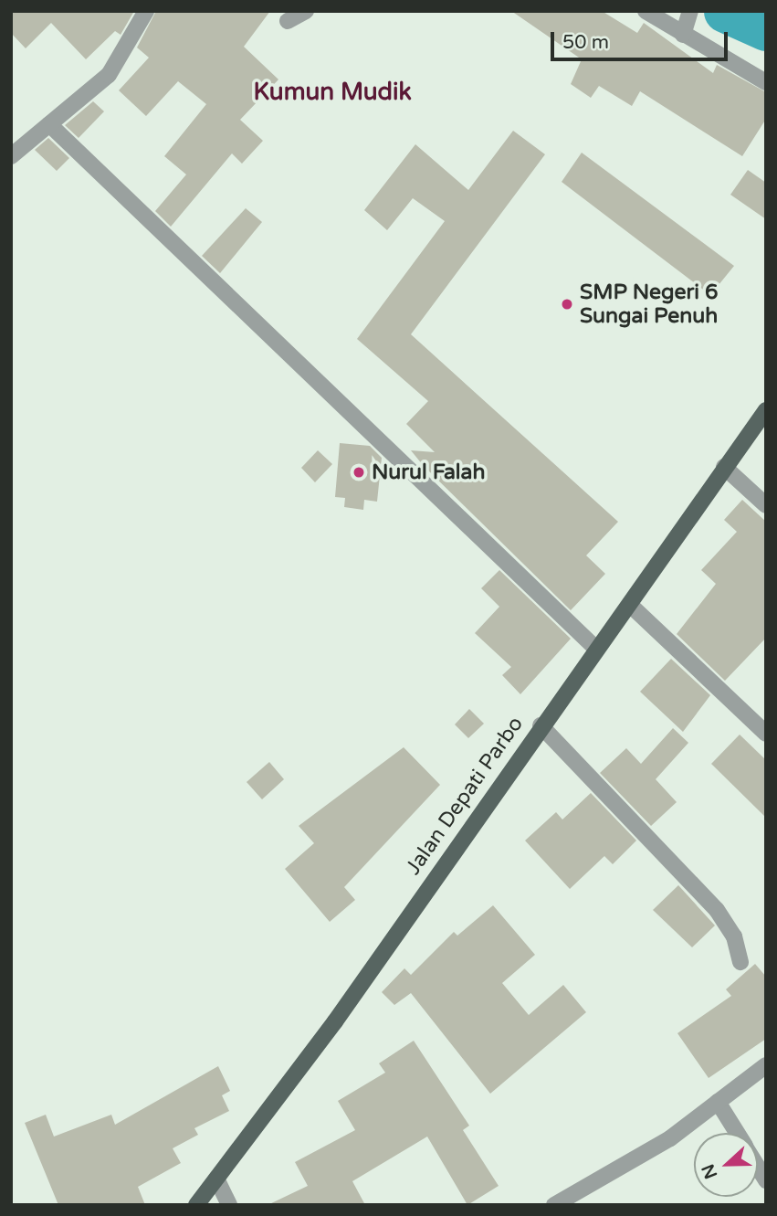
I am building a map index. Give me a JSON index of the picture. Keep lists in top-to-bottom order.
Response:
{
  "streets": {
    "main road": ["Jalan Depati Parbo"]
  },
  "districts": ["Kumun Mudik"],
  "places": ["SMP Negeri 6 Sungai Penuh", "Nurul Falah"],
  "scale_bar": "50 m",
  "north": "left"
}
